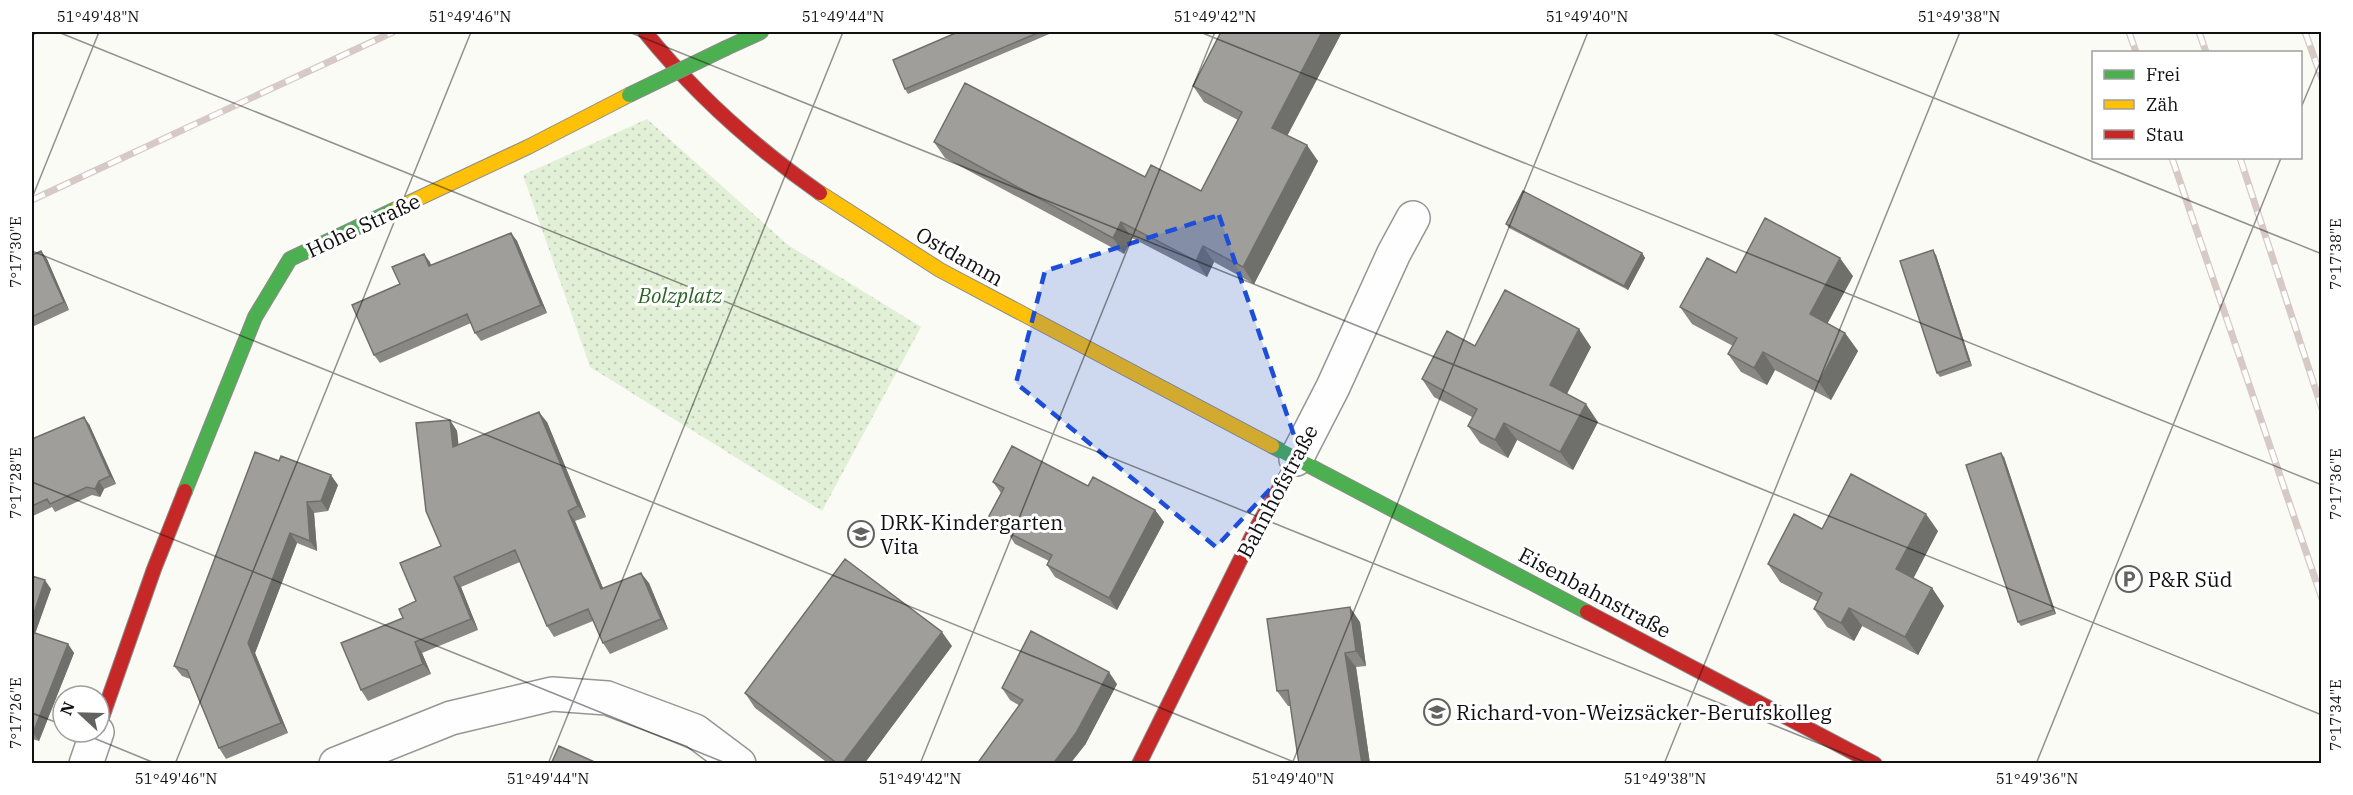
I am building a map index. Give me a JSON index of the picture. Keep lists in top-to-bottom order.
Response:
{
  "streets": {
    "street": [
      "Hohe Straße",
      "Ostdamm",
      "Bahnhofstraße",
      "Eisenbahnstraße"
    ]
  },
  "crossings": [
    ["Ostdamm", "Bahnhofstraße"],
    ["Ostdamm", "Eisenbahnstraße"],
    ["Bahnhofstraße", "Eisenbahnstraße"]
  ],
  "parks": ["Bolzplatz"],
  "places": {
    "school or university": ["DRK-Kindergarten Vita", "Richard-von-Weizsäcker-Berufskolleg"],
    "parking": ["P&R Süd"]
  },
  "legend": ["Frei", "Zäh", "Stau"],
  "north": "left",
  "coordinates": [
    "51°49'48\"N",
    "51°49'46\"N",
    "51°49'44\"N",
    "51°49'42\"N",
    "51°49'40\"N",
    "51°49'38\"N",
    "7°17'30\"E",
    "7°17'38\"E",
    "7°17'28\"E",
    "7°17'36\"E",
    "7°17'26\"E",
    "7°17'34\"E",
    "51°49'36\"N"
  ]
}
